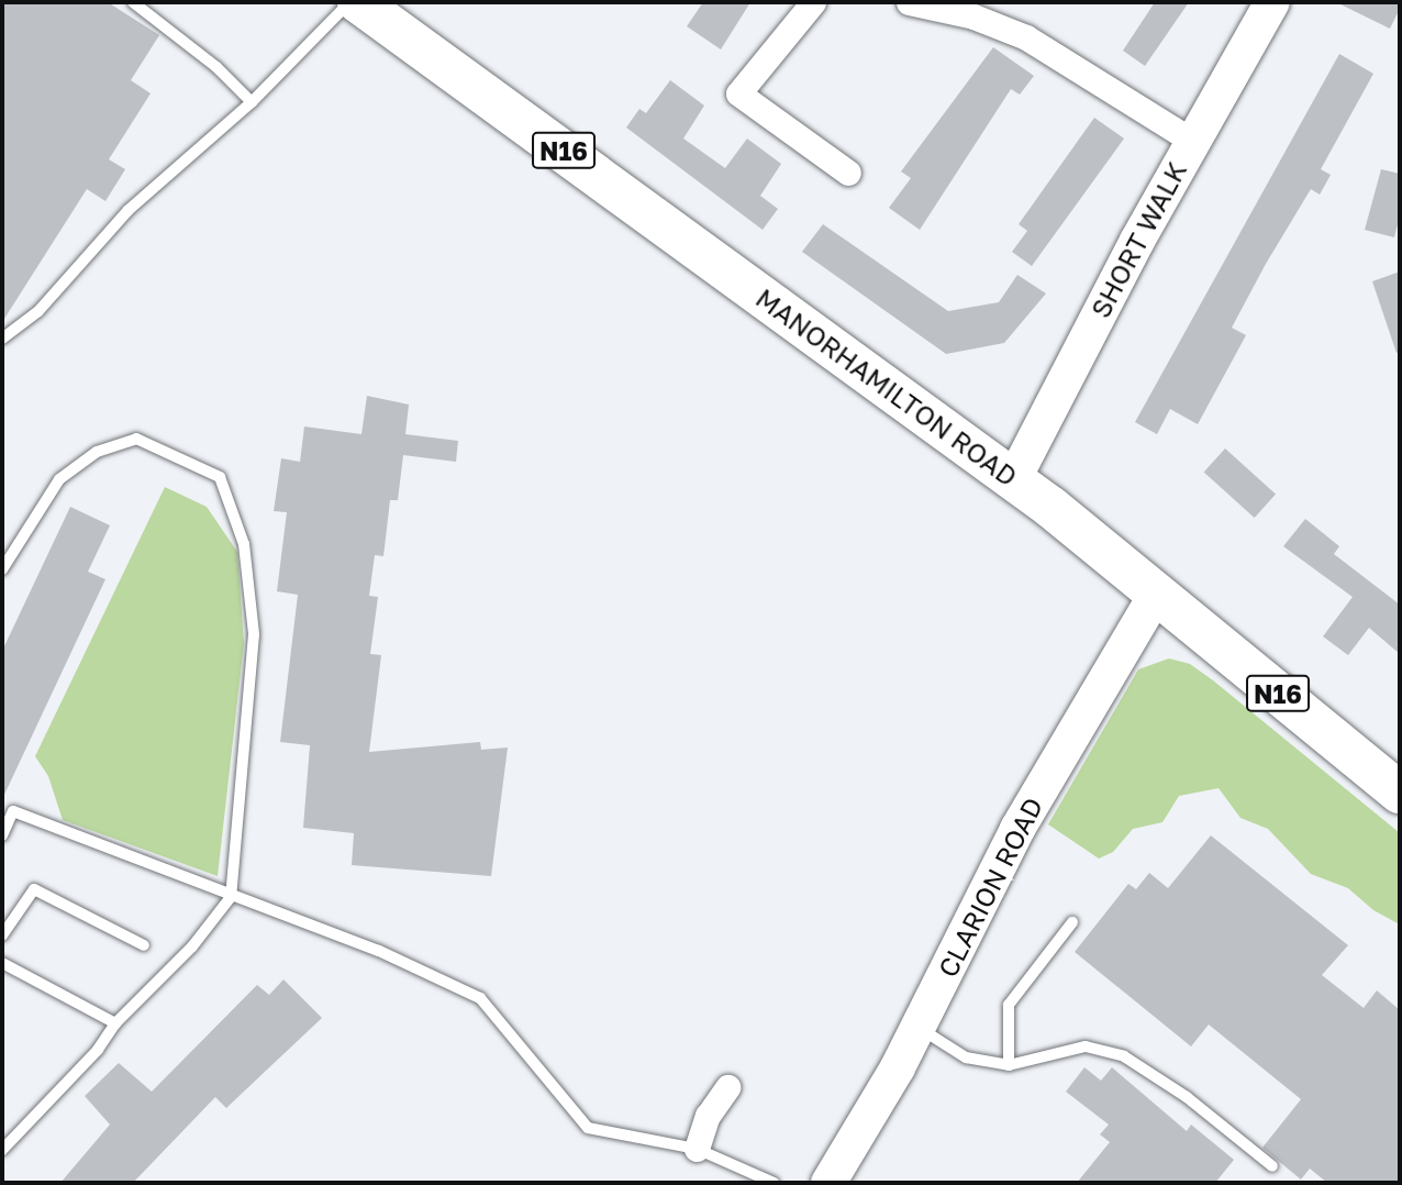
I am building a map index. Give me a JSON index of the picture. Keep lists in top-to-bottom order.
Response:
{
  "streets": {
    "highway": ["N16", "MANORHAMILTON ROAD"],
    "street": ["SHORT WALK", "CLARION ROAD"]
  },
  "crossings": [
    ["SHORT WALK", "MANORHAMILTON ROAD"],
    ["MANORHAMILTON ROAD", "CLARION ROAD"]
  ]
}
